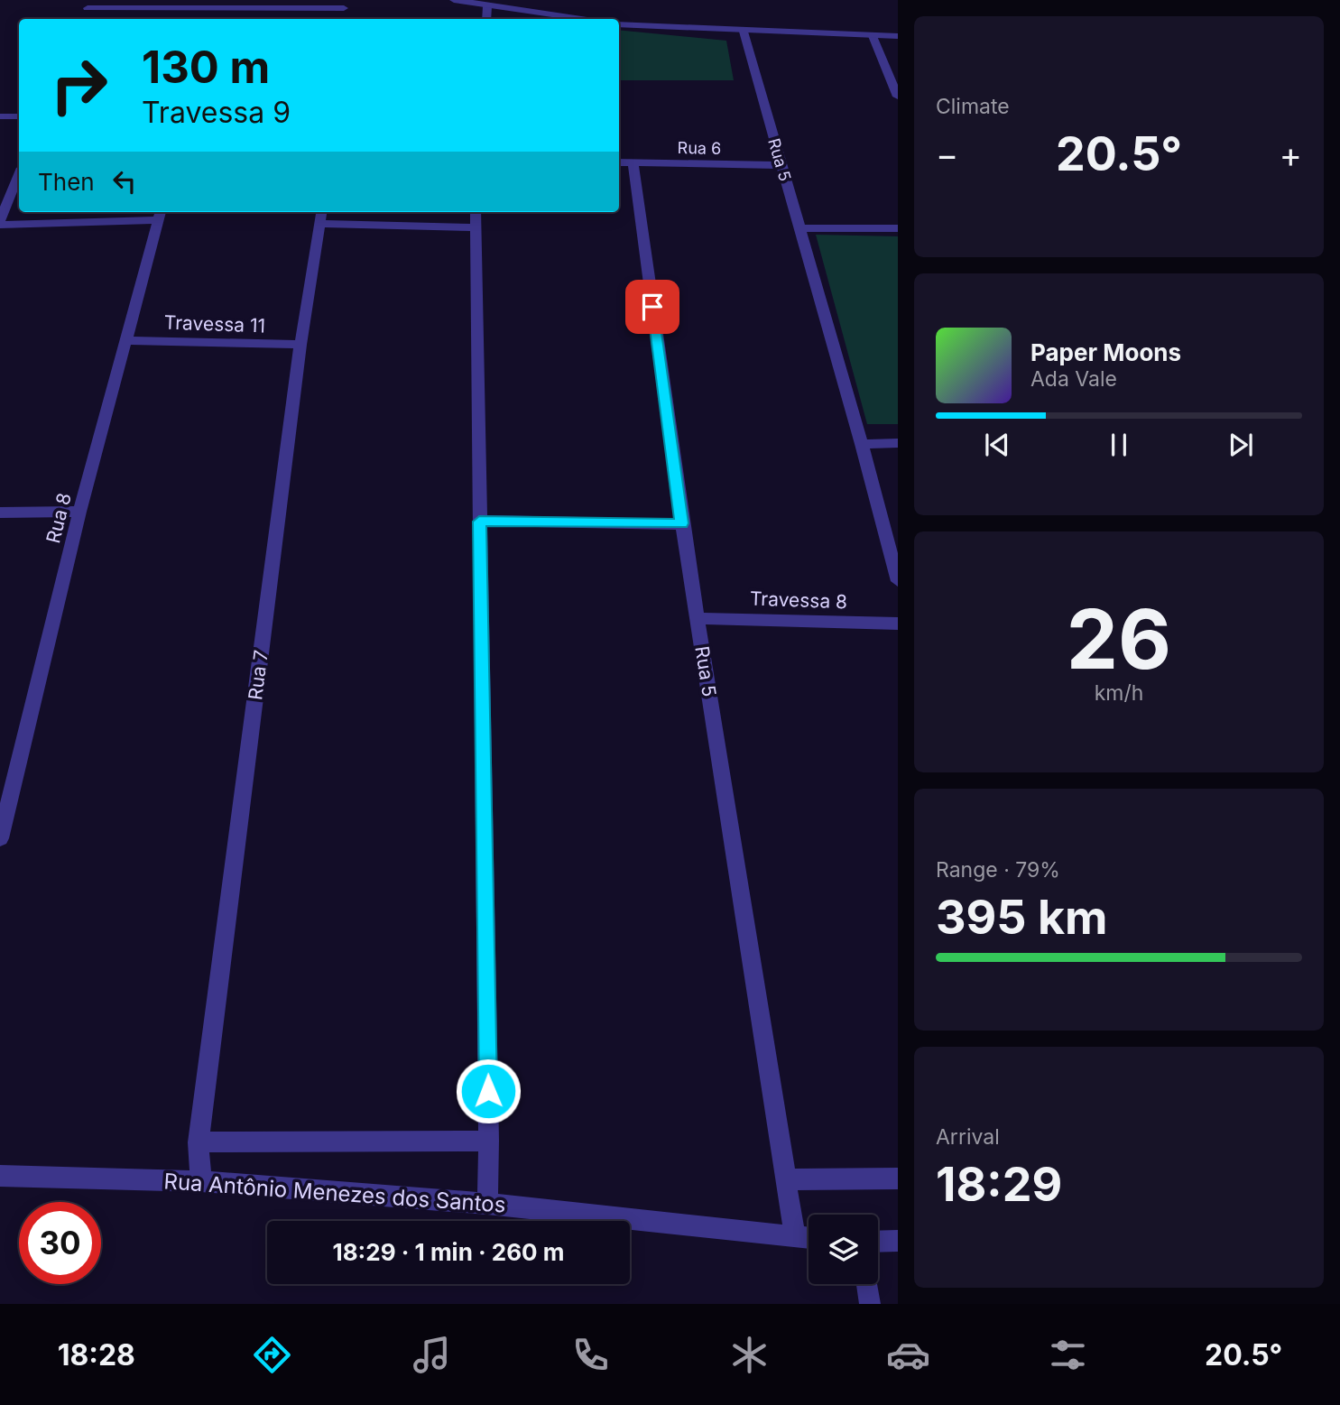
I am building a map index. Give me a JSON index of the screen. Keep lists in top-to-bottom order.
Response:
{
  "streets": {
    "street": [
      "Rua 6",
      "Rua 5",
      "Travessa 11",
      "Rua 8",
      "Travessa 8",
      "Rua 7",
      "Rua Antônio Menezes dos Santos"
    ]
  },
  "crossings": [
    ["Rua 6", "Rua 5"],
    ["Rua 5", "Travessa 8"],
    ["Rua 5", "Rua Antônio Menezes dos Santos"],
    ["Travessa 11", "Rua 8"],
    ["Travessa 11", "Rua 7"],
    ["Rua 7", "Rua Antônio Menezes dos Santos"]
  ],
  "page": {
    "tile": [
      "Climate",
      ["26", "km/h"],
      ["Range · 79%", "395 km"],
      ["Arrival", "18:29"]
    ],
    "turn": ["130 m", "Travessa 9"],
    "heat": ["−", "20.5°", "+"],
    "then": "Then",
    "song": ["Paper Moons", "Ada Vale"],
    "limit": "30",
    "trip": "18:29 · 1 min · 260 m",
    "tabs": ["18:28", "20.5°"]
  }
}
